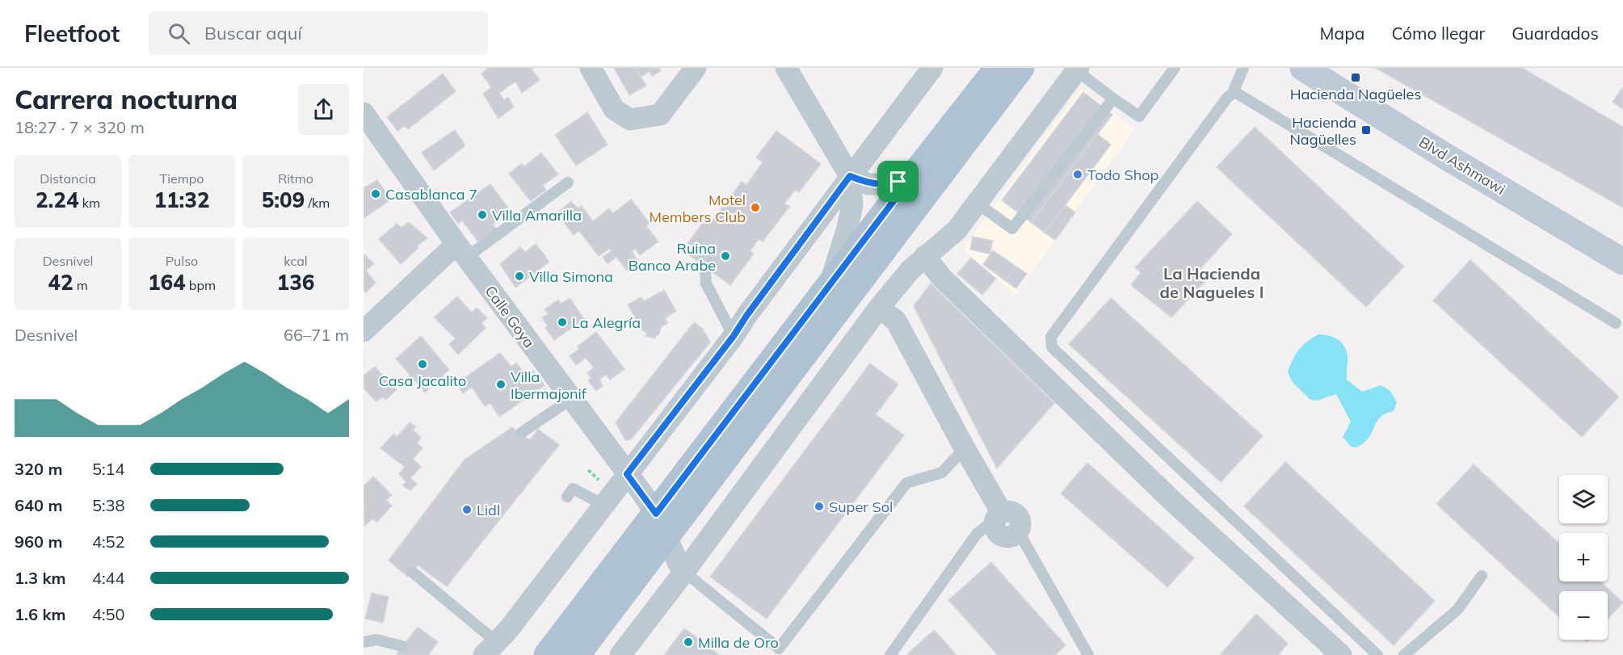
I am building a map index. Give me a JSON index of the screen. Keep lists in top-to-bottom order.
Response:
{
  "streets": {
    "street": ["Blvd Ashmawi", "Calle Goya"]
  },
  "districts": ["La Hacienda de Nagueles I"],
  "places": {
    "transit": ["Hacienda Nagüeles", "Hacienda Nagüelles"],
    "other": [
      "Todo Shop",
      "Casablanca 7",
      "Motel Members Club",
      "Villa Amarilla",
      "Ruina Banco Arabe",
      "Villa Simona",
      "La Alegría",
      "Casa Jacalito",
      "Villa Ibermajonif",
      "Super Sol",
      "Lidl",
      "Milla de Oro"
    ]
  },
  "page": {
    "header": "Fleetfoot",
    "search": "Buscar aquí",
    "nav": ["Mapa", "Cómo llegar", "Guardados"],
    "heading": ["Carrera nocturna", "18:27 · 7 × 320 m"],
    "stats": [
      ["Distancia", "2.24 km"],
      ["Tiempo", "11:32"],
      ["Ritmo", "5:09 /km"],
      ["Desnivel", "42 m"],
      ["Pulso", "164 bpm"],
      ["kcal", "136"]
    ],
    "chart": ["Desnivel", "66–71 m"],
    "list": [
      {
        "name": "320 m",
        "note": "5:14"
      },
      {
        "name": "640 m",
        "note": "5:38"
      },
      {
        "name": "960 m",
        "note": "4:52"
      },
      {
        "name": "1.3 km",
        "note": "4:44"
      },
      {
        "name": "1.6 km",
        "note": "4:50"
      }
    ],
    "map_buttons": ["+", "−"]
  }
}
